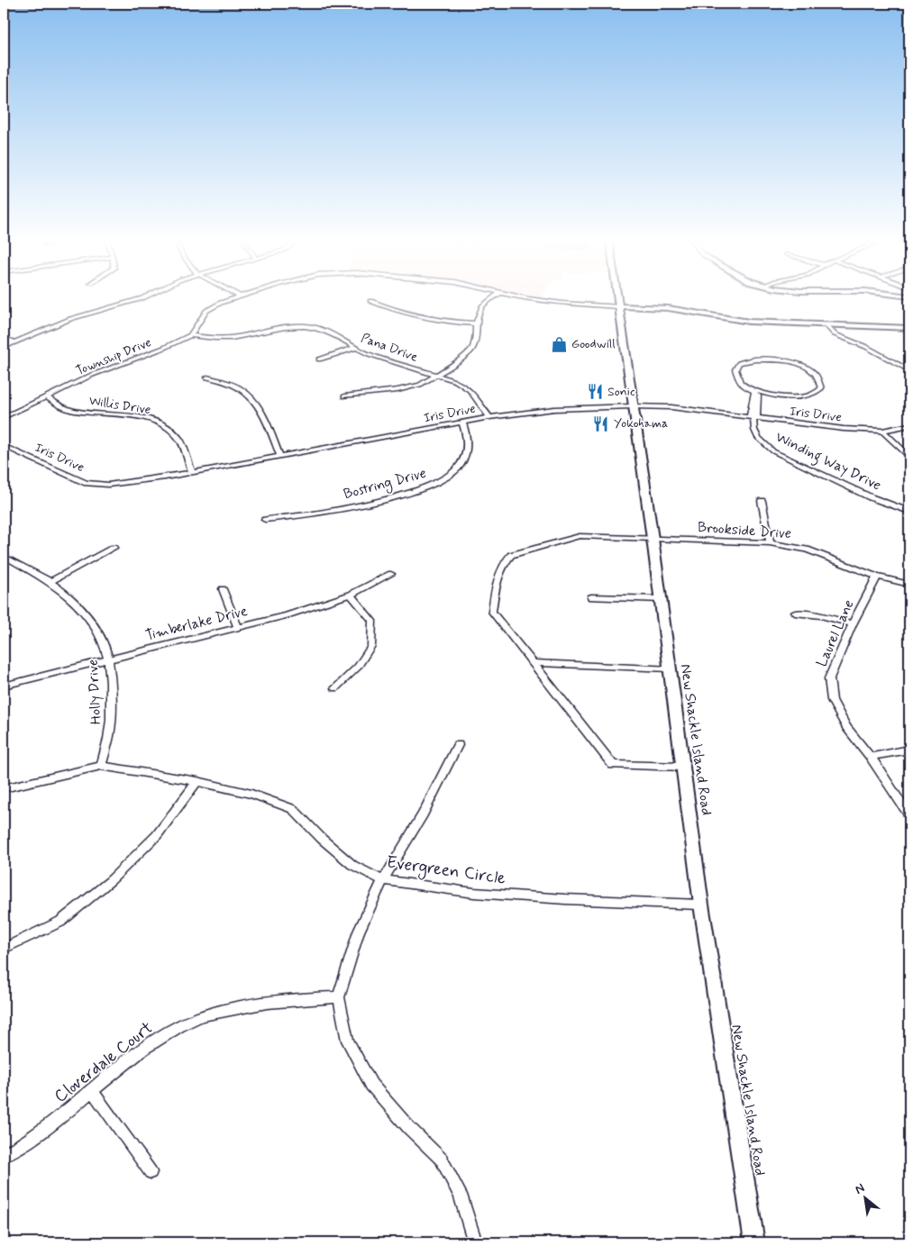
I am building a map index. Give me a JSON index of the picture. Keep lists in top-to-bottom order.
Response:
{
  "streets": {
    "main road": ["New Shackle Island Road"],
    "street": [
      "Pana Drive",
      "Township Drive",
      "Willis Drive",
      "Iris Drive",
      "Winding Way Drive",
      "Bostring Drive",
      "Brookside Drive",
      "Timberlake Drive",
      "Laurel Lane",
      "Holly Drive",
      "Evergreen Circle",
      "Cloverdale Court"
    ]
  },
  "crossings": [
    ["Pana Drive", "Township Drive"],
    ["Pana Drive", "Iris Drive"],
    ["Township Drive", "Willis Drive"],
    ["Willis Drive", "Iris Drive"],
    ["Iris Drive", "Winding Way Drive"],
    ["Iris Drive", "Bostring Drive"],
    ["Iris Drive", "New Shackle Island Road"],
    ["Brookside Drive", "Laurel Lane"],
    ["Brookside Drive", "New Shackle Island Road"],
    ["Timberlake Drive", "Holly Drive"],
    ["Holly Drive", "Evergreen Circle"],
    ["New Shackle Island Road", "Evergreen Circle"]
  ],
  "places": {
    "shop": ["Goodwill"],
    "restaurant": ["Sonic", "Yokohama"]
  },
  "north": "top left"
}
